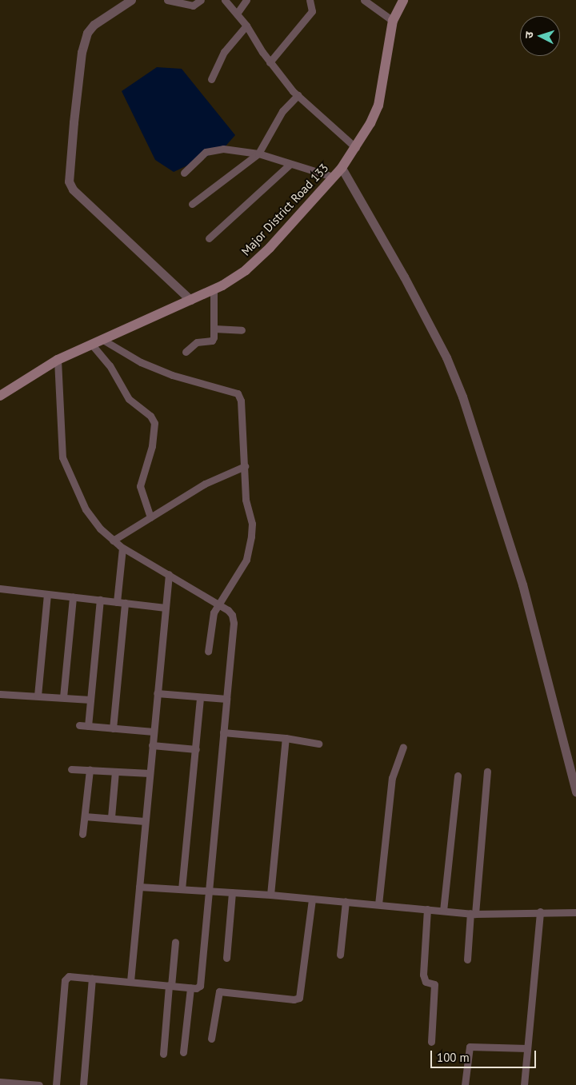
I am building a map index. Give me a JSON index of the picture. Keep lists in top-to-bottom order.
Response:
{
  "streets": {
    "main road": ["Major District Road 133"]
  },
  "scale_bar": "100 m",
  "north": "left"
}
